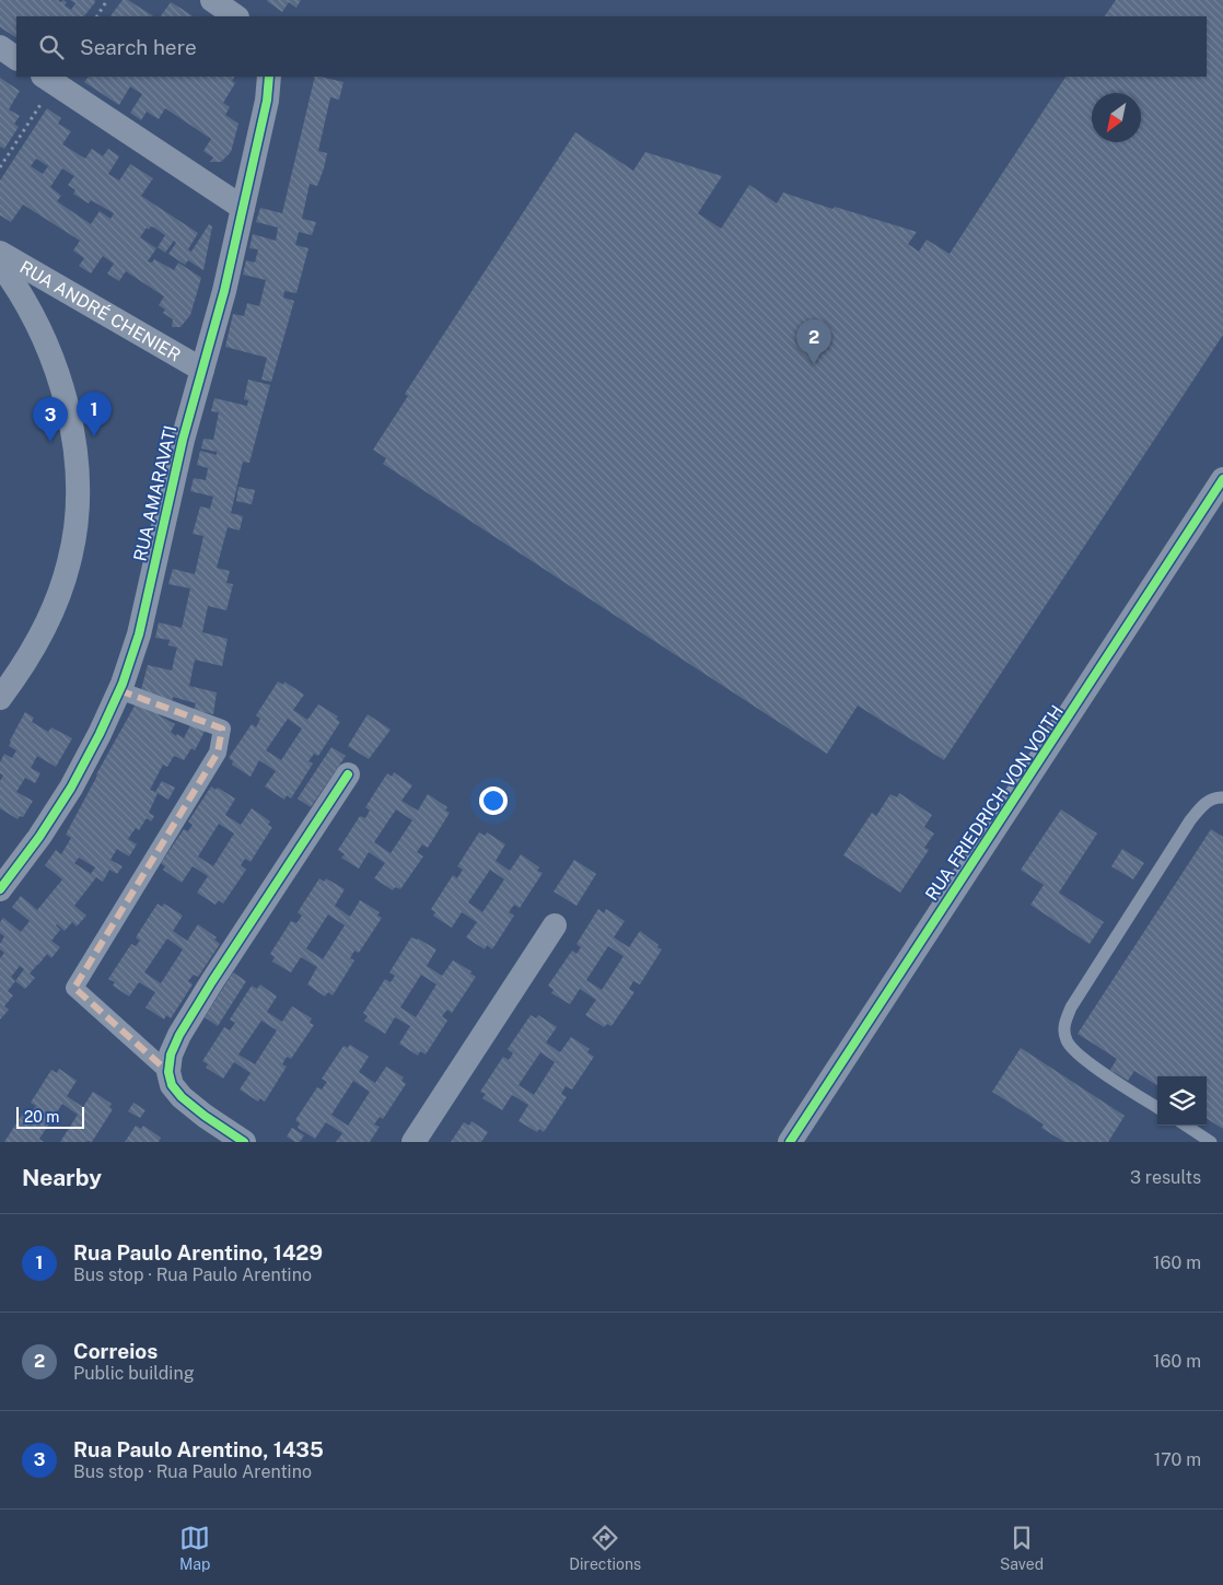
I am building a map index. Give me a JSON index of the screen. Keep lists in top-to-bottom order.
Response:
{
  "streets": {
    "street": ["RUA ANDRÉ CHENIER", "RUA AMARAVATI", "RUA FRIEDRICH VON VOITH"]
  },
  "crossings": [
    ["RUA ANDRÉ CHENIER", "RUA AMARAVATI"]
  ],
  "scale_bar": "20 m",
  "north": "bottom left",
  "page": {
    "search": "Search here",
    "pins": ["2", "1", "3"],
    "scale": "20 m",
    "heading": ["Nearby", "3 results"],
    "list": [
      {
        "mark": "1",
        "name": "Rua Paulo Arentino, 1429",
        "note": "Bus stop · Rua Paulo Arentino",
        "value": "160 m"
      },
      {
        "mark": "2",
        "name": "Correios",
        "note": "Public building",
        "value": "160 m"
      },
      {
        "mark": "3",
        "name": "Rua Paulo Arentino, 1435",
        "note": "Bus stop · Rua Paulo Arentino",
        "value": "170 m"
      }
    ],
    "nav": ["Map", "Directions", "Saved"]
  }
}
